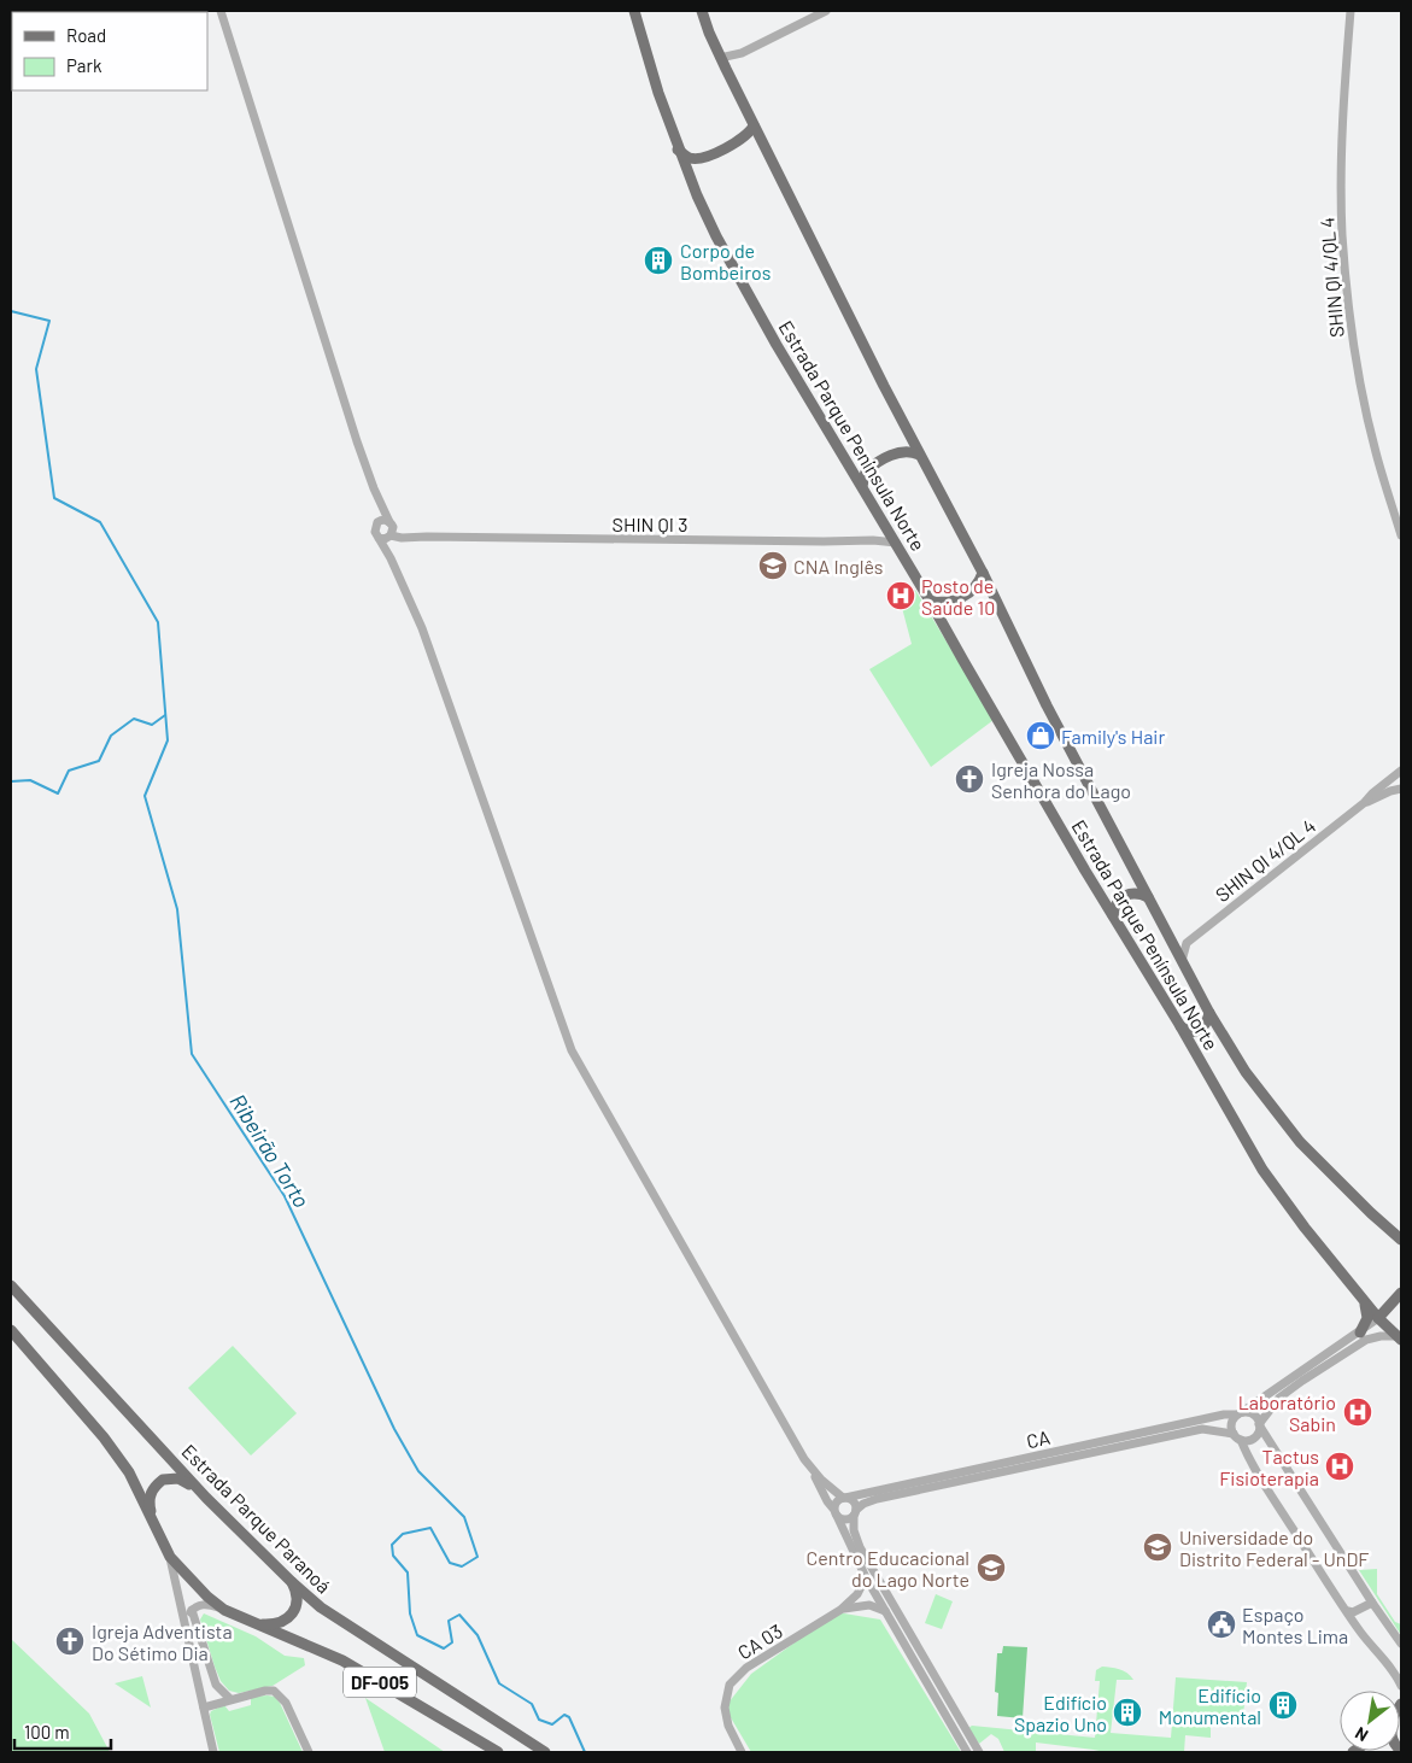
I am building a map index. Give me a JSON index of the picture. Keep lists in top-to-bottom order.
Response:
{
  "streets": {
    "main road": ["Estrada Parque Península Norte", "Estrada Parque Paranoá", "DF-005"],
    "street": [
      "SHIN QI 4/QL 4",
      "SHIN QI 3",
      "CA",
      "CA 03"
    ]
  },
  "crossings": [
    ["Estrada Parque Península Norte", "SHIN QI 3"],
    ["Estrada Parque Península Norte", "CA"]
  ],
  "water": ["Ribeirão Torto"],
  "places": {
    "building": ["Corpo de Bombeiros", "Edifício Monumental", "Edifício Spazio Uno"],
    "school or university": ["CNA Inglês", "Universidade do Distrito Federal - UnDF", "Centro Educacional do Lago Norte"],
    "hospital": ["Posto de Saúde 10", "Laboratório Sabin", "Tactus Fisioterapia"],
    "shop": ["Family's Hair"],
    "church": ["Igreja Nossa Senhora do Lago", "Igreja Adventista Do Sétimo Dia"],
    "public building": ["Espaço Montes Lima"]
  },
  "legend": ["Road", "Park"],
  "scale_bar": "100 m",
  "north": "bottom left"
}
